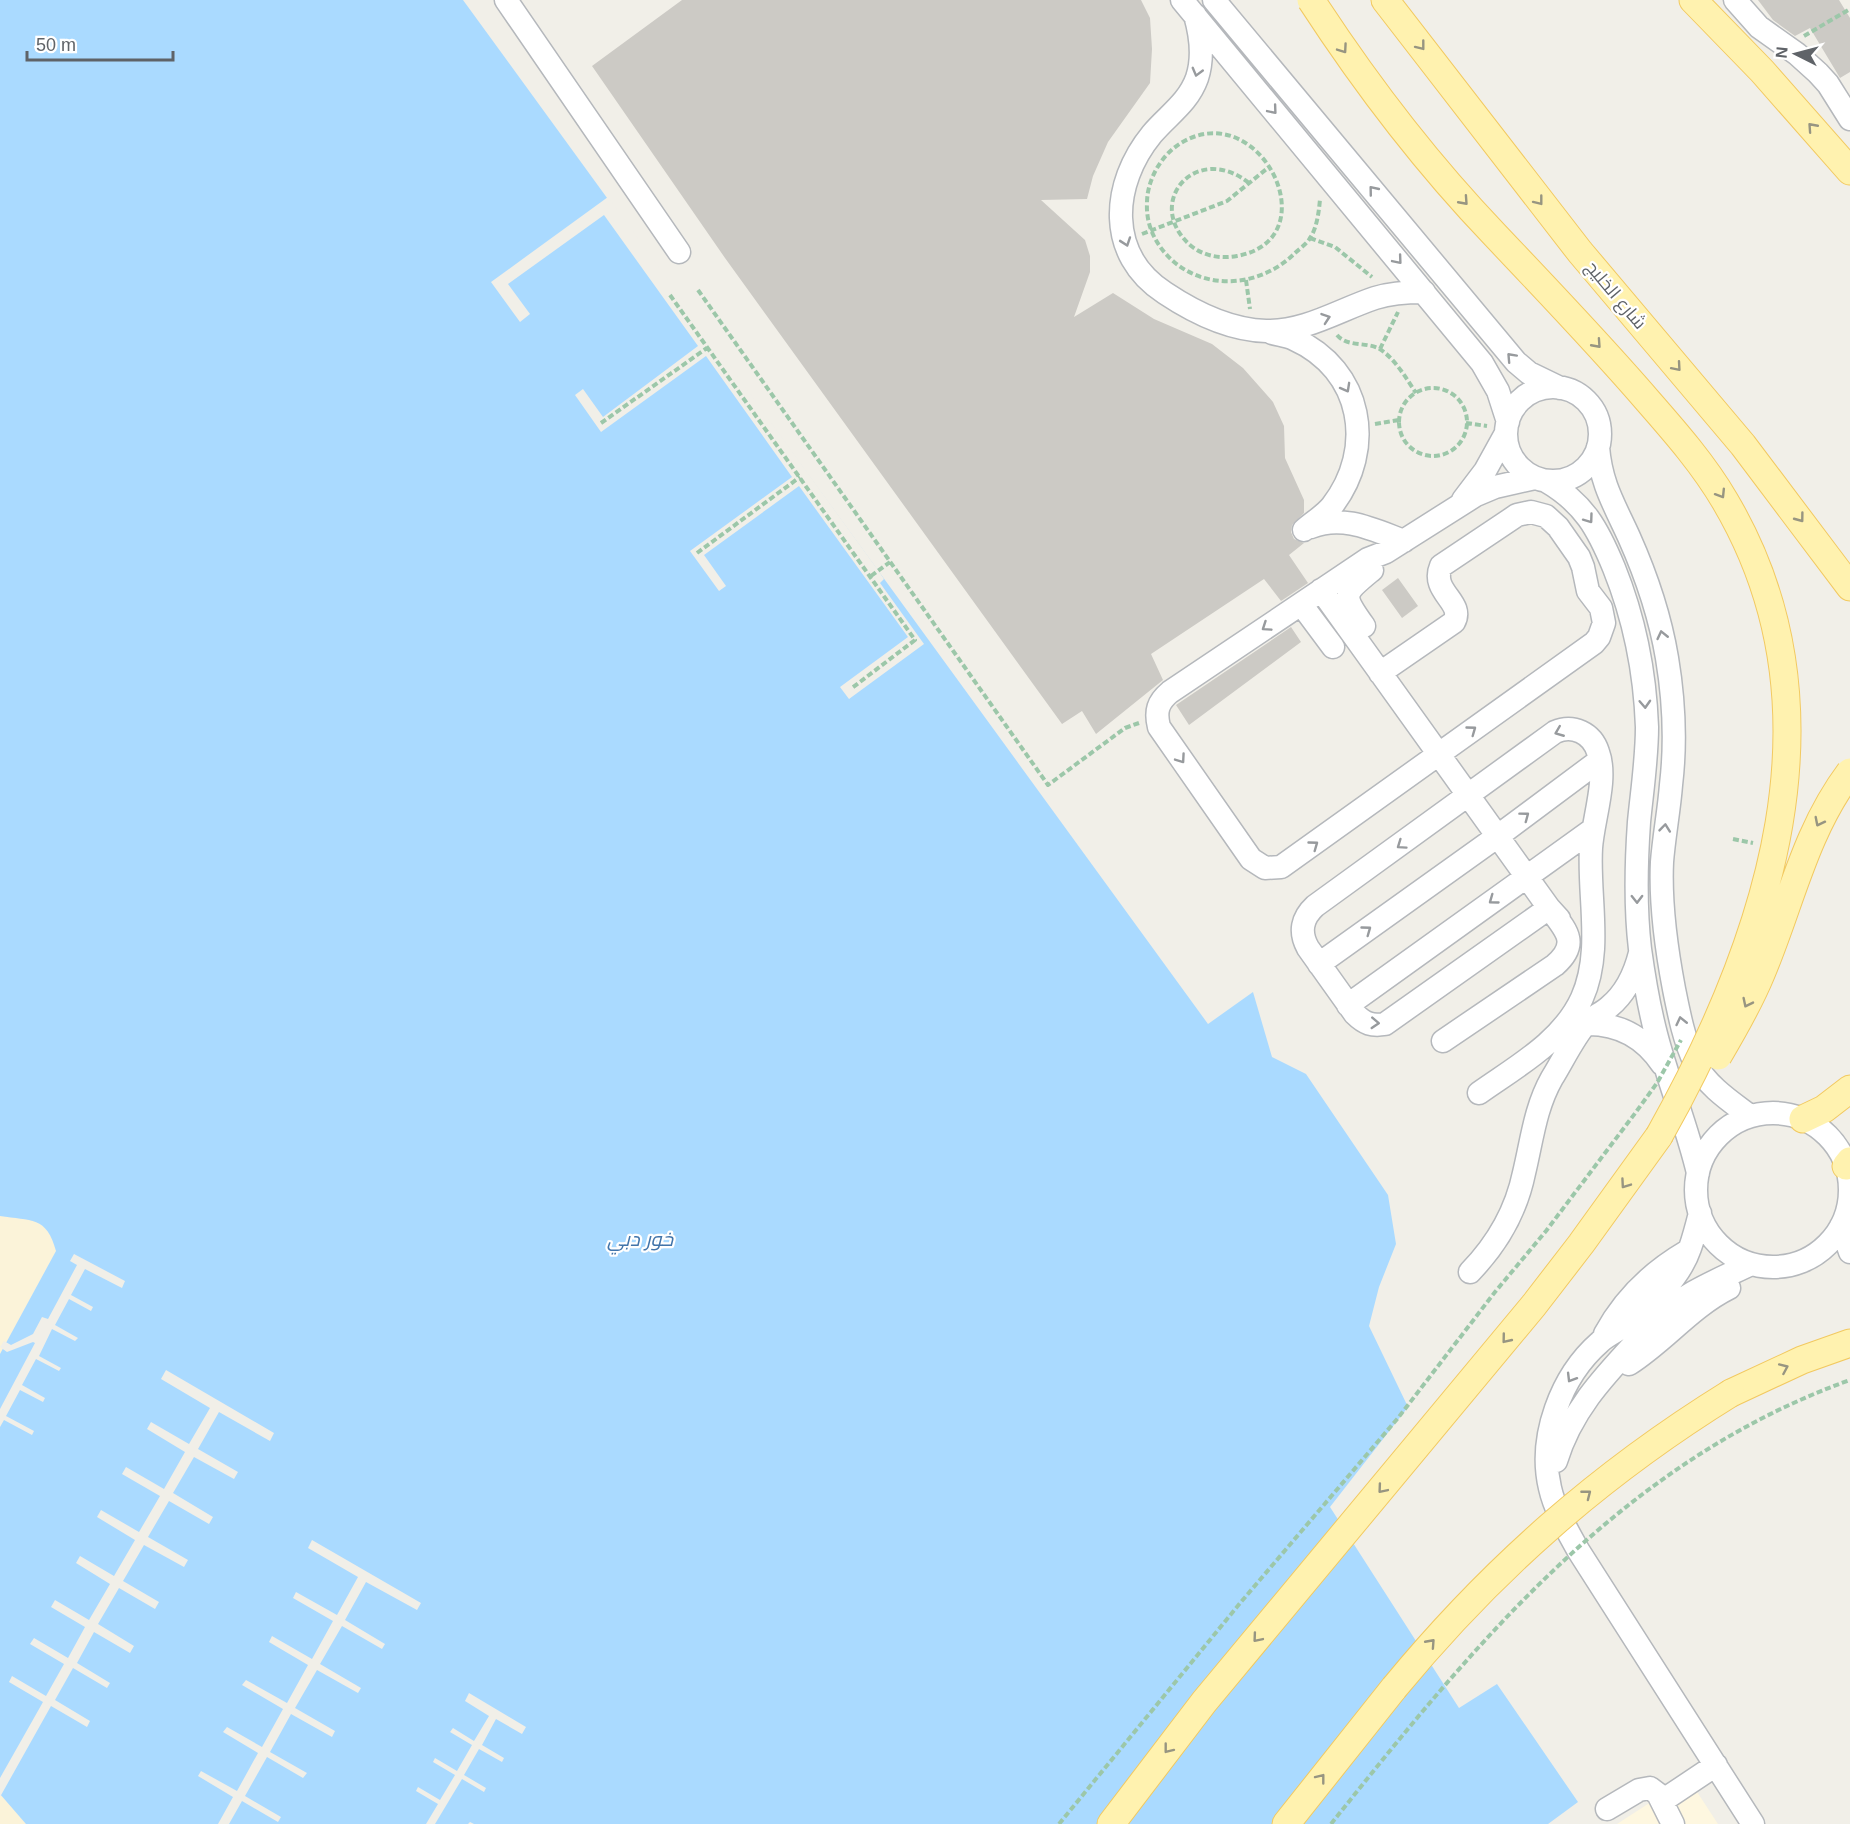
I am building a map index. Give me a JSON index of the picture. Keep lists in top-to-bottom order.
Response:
{
  "streets": {
    "main road": ["شارع الخليج"]
  },
  "one_way": ["شارع الخليج"],
  "water": ["خور دبي"],
  "scale_bar": "50 m",
  "north": "left"
}
